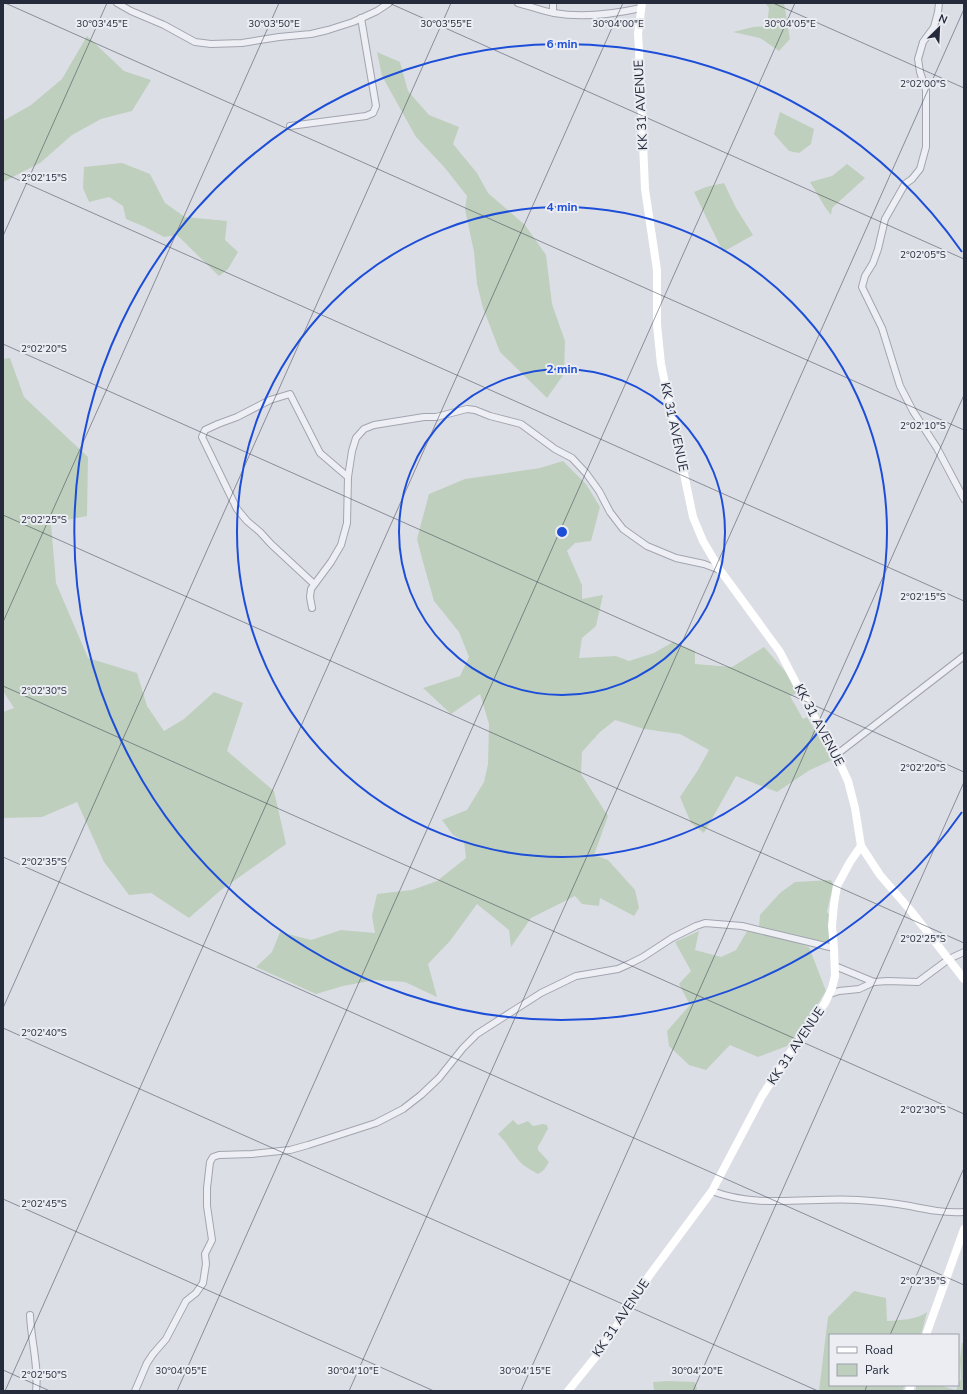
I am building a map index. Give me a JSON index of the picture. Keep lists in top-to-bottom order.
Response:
{
  "streets": {
    "main road": ["KK 31 AVENUE"]
  },
  "legend": ["Road", "Park"],
  "north": "top right",
  "coordinates": [
    "30°04'00\"E",
    "30°04'05\"E",
    "30°03'45\"E",
    "30°03'50\"E",
    "30°03'55\"E",
    "2°02'00\"S",
    "2°02'15\"S",
    "2°02'05\"S",
    "2°02'20\"S",
    "2°02'10\"S",
    "2°02'25\"S",
    "2°02'30\"S",
    "2°02'35\"S",
    "2°02'40\"S",
    "2°02'45\"S",
    "30°04'10\"E",
    "30°04'15\"E",
    "30°04'20\"E",
    "2°02'50\"S"
  ],
  "rings": ["6 min", "4 min", "2 min"]
}
